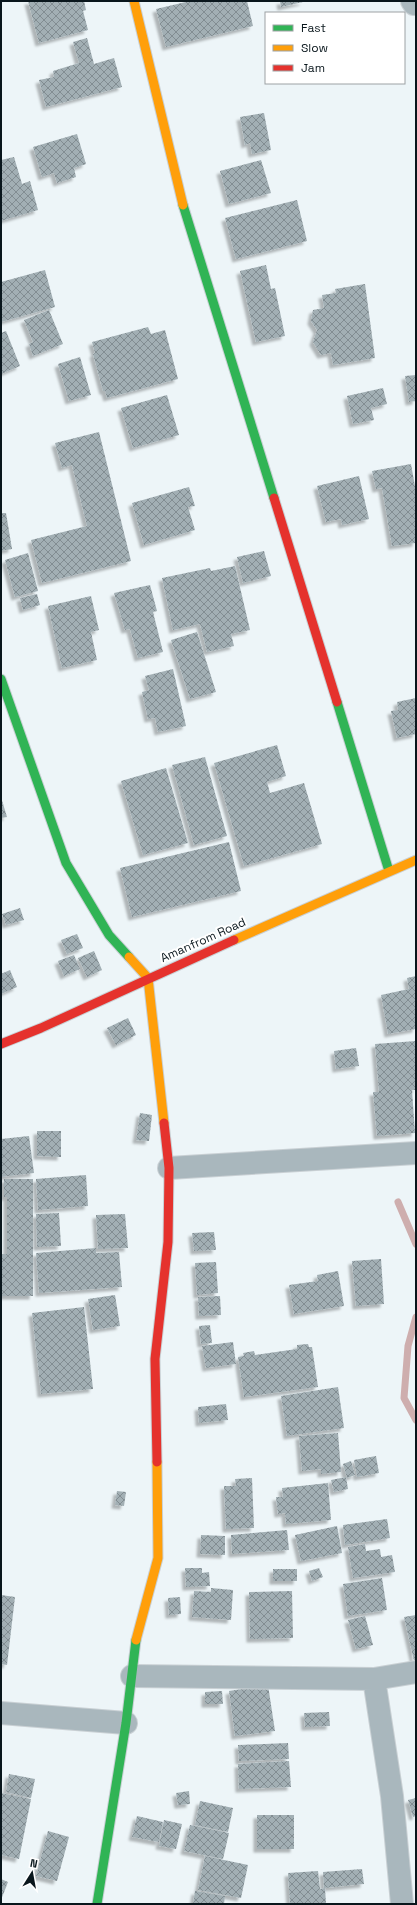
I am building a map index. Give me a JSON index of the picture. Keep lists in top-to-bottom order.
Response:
{
  "streets": {
    "street": ["Amanfrom Road"]
  },
  "legend": ["Fast", "Slow", "Jam"],
  "north": "top"
}
